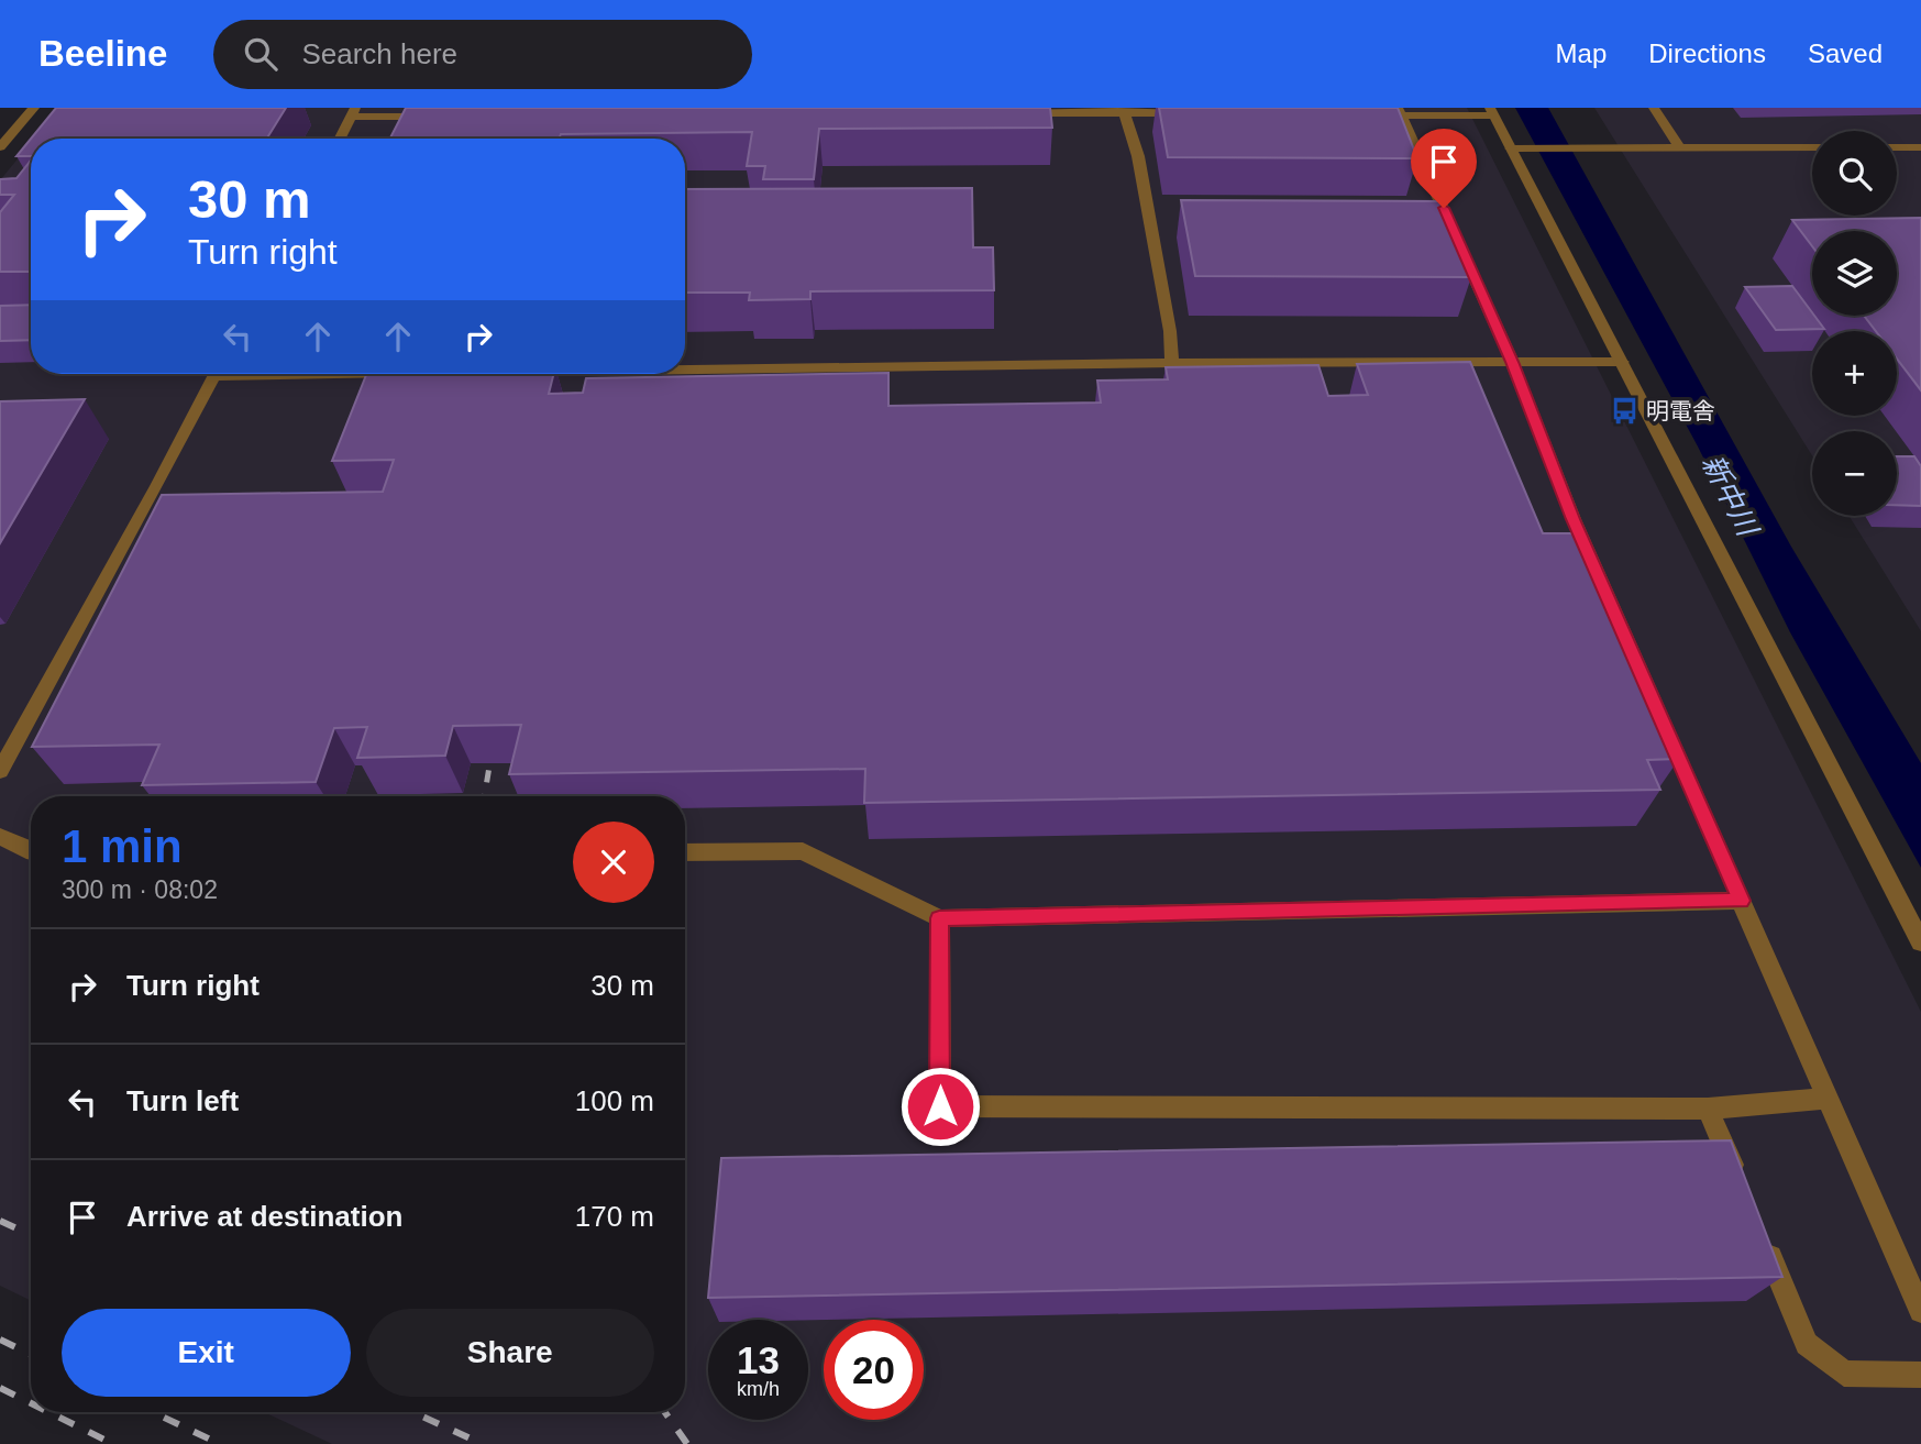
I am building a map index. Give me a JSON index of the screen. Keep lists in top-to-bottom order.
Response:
{
  "water": ["新中川"],
  "places": {
    "bus stop": ["明電舎"]
  },
  "page": {
    "header": "Beeline",
    "search": "Search here",
    "nav": ["Map", "Directions", "Saved"],
    "map_buttons": ["+", "−"],
    "turn": ["30 m", "Turn right"],
    "heading": ["1 min", "300 m · 08:02"],
    "list": [
      {
        "name": "Turn right",
        "value": "30 m"
      },
      {
        "name": "Turn left",
        "value": "100 m"
      },
      {
        "name": "Arrive at destination",
        "value": "170 m"
      }
    ],
    "buttons": ["Exit", "Share"],
    "speed": "13 km/h",
    "limit": "20"
  }
}
